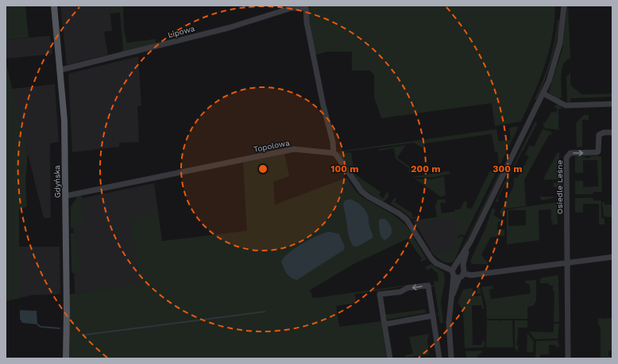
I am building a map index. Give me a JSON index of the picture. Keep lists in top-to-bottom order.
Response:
{
  "streets": {
    "main road": ["Gdyńska"],
    "street": ["Lipowa", "Topolowa", "Osiedle Leśne"]
  },
  "crossings": [
    ["Lipowa", "Gdyńska"],
    ["Topolowa", "Gdyńska"]
  ],
  "one_way": ["Osiedle Leśne"],
  "rings": ["100 m", "200 m", "300 m"]
}
